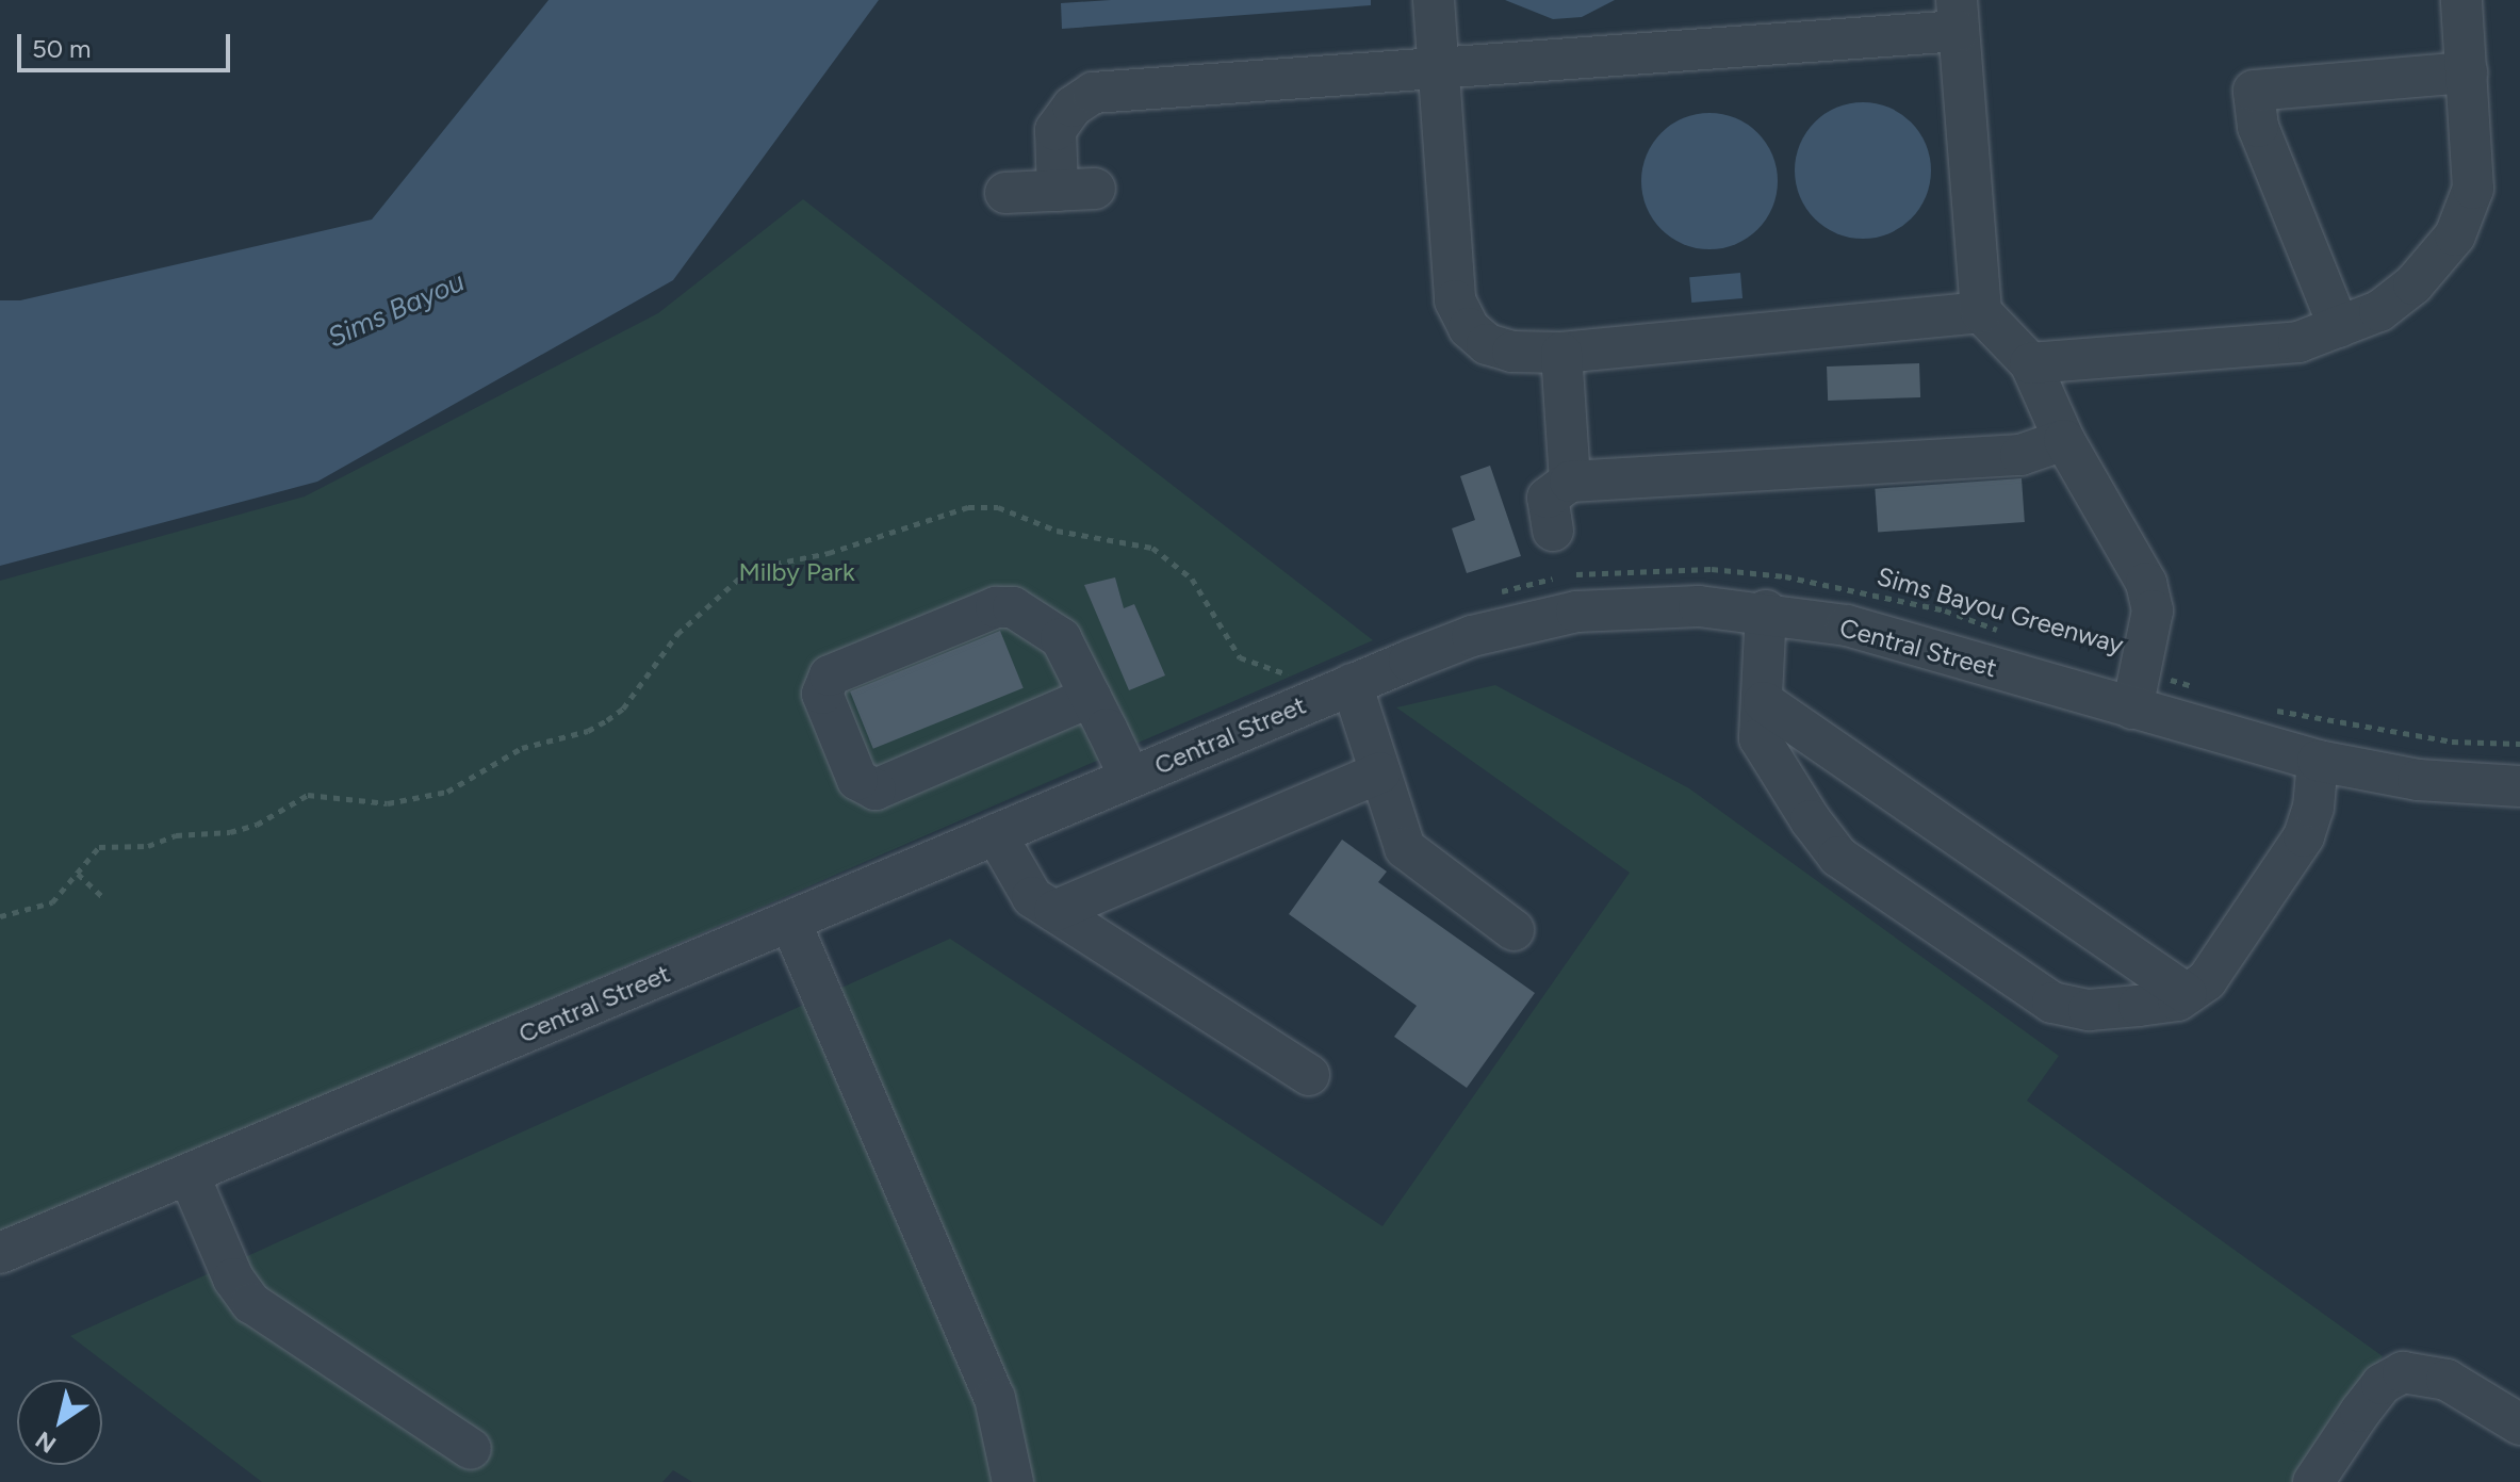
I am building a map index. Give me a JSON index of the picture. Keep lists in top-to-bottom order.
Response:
{
  "streets": {
    "street": ["Central Street"],
    "path": ["Sims Bayou Greenway"]
  },
  "crossings": [
    ["Sims Bayou Greenway", "Central Street"]
  ],
  "water": ["Sims Bayou"],
  "parks": ["Milby Park"],
  "scale_bar": "50 m",
  "north": "bottom left"
}
